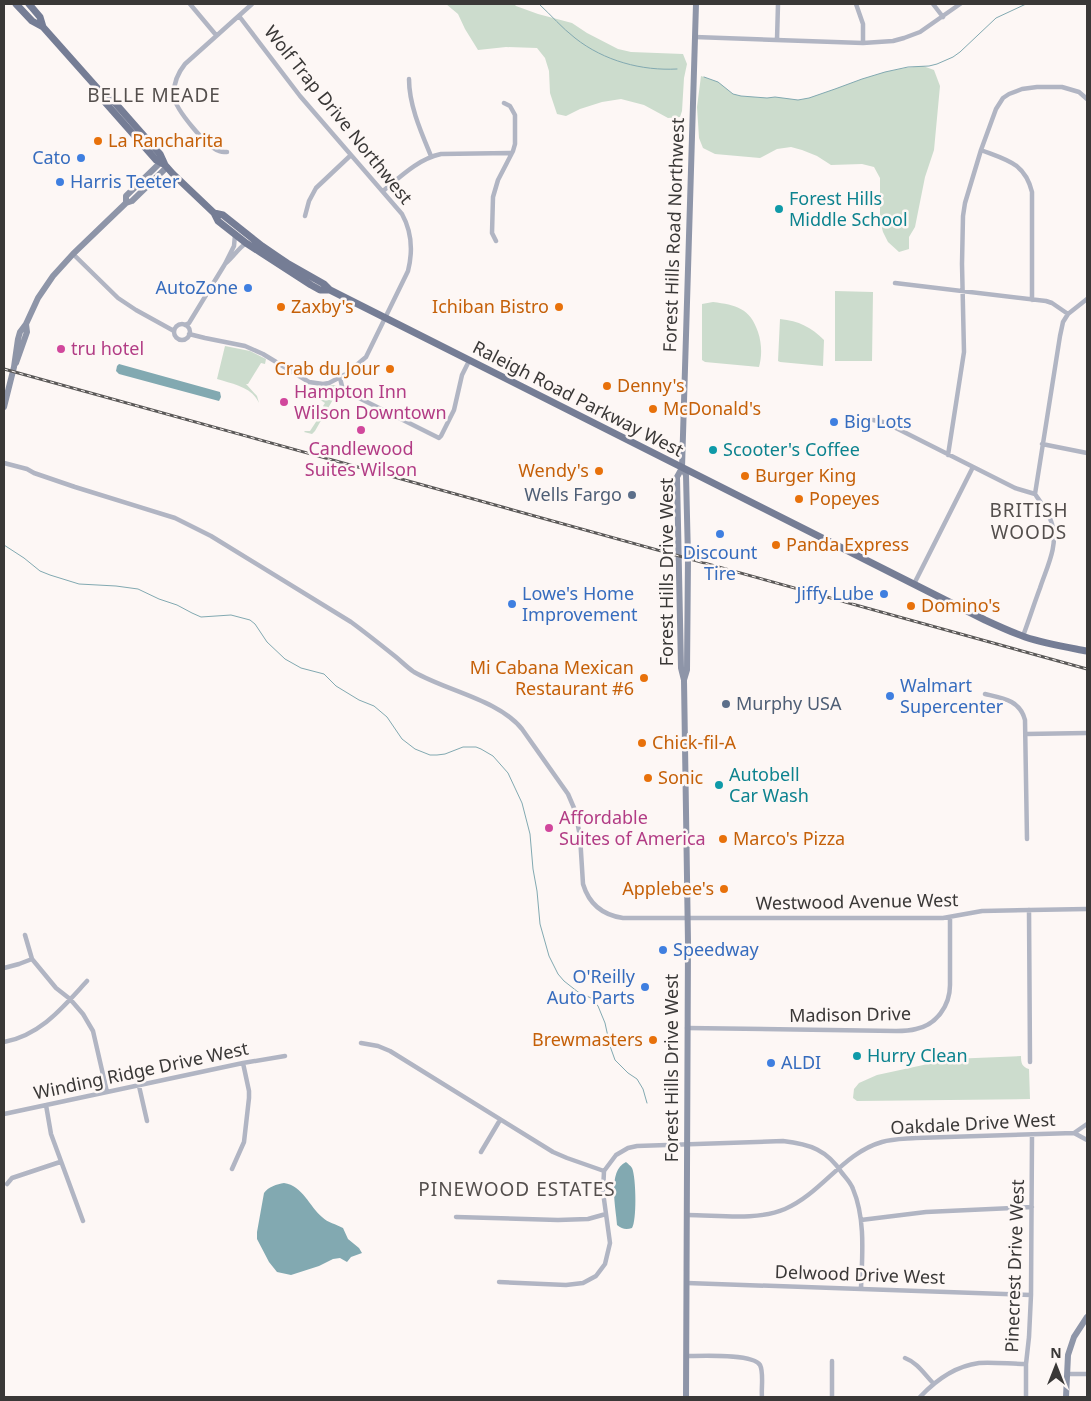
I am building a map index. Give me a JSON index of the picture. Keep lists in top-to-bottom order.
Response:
{
  "streets": {
    "main road": ["Forest Hills Road Northwest", "Raleigh Road Parkway West", "Forest Hills Drive West"],
    "street": [
      "Wolf Trap Drive Northwest",
      "Westwood Avenue West",
      "Madison Drive",
      "Winding Ridge Drive West",
      "Oakdale Drive West",
      "Pinecrest Drive West",
      "Delwood Drive West"
    ]
  },
  "crossings": [
    ["Wolf Trap Drive Northwest", "Raleigh Road Parkway West"],
    ["Forest Hills Road Northwest", "Raleigh Road Parkway West"],
    ["Forest Hills Road Northwest", "Forest Hills Drive West"],
    ["Raleigh Road Parkway West", "Forest Hills Drive West"],
    ["Forest Hills Drive West", "Westwood Avenue West"],
    ["Forest Hills Drive West", "Madison Drive"],
    ["Forest Hills Drive West", "Oakdale Drive West"],
    ["Forest Hills Drive West", "Delwood Drive West"],
    ["Westwood Avenue West", "Madison Drive"],
    ["Oakdale Drive West", "Pinecrest Drive West"],
    ["Pinecrest Drive West", "Delwood Drive West"]
  ],
  "districts": ["BELLE MEADE", "BRITISH WOODS", "PINEWOOD ESTATES"],
  "places": [
    "La Rancharita",
    "Cato",
    "Harris Teeter",
    "Forest Hills Middle School",
    "AutoZone",
    "Zaxby's",
    "Ichiban Bistro",
    "tru hotel",
    "Crab du Jour",
    "Denny's",
    "Hampton Inn Wilson Downtown",
    "McDonald's",
    "Big Lots",
    "Candlewood Suites Wilson",
    "Scooter's Coffee",
    "Wendy's",
    "Burger King",
    "Wells Fargo",
    "Popeyes",
    "Discount Tire",
    "Panda Express",
    "Jiffy Lube",
    "Lowe's Home Improvement",
    "Domino's",
    "Mi Cabana Mexican Restaurant #6",
    "Walmart Supercenter",
    "Murphy USA",
    "Chick-fil-A",
    "Sonic",
    "Autobell Car Wash",
    "Affordable Suites of America",
    "Marco's Pizza",
    "Applebee's",
    "Speedway",
    "O'Reilly Auto Parts",
    "Brewmasters",
    "Hurry Clean",
    "ALDI"
  ],
  "north": "top"
}
